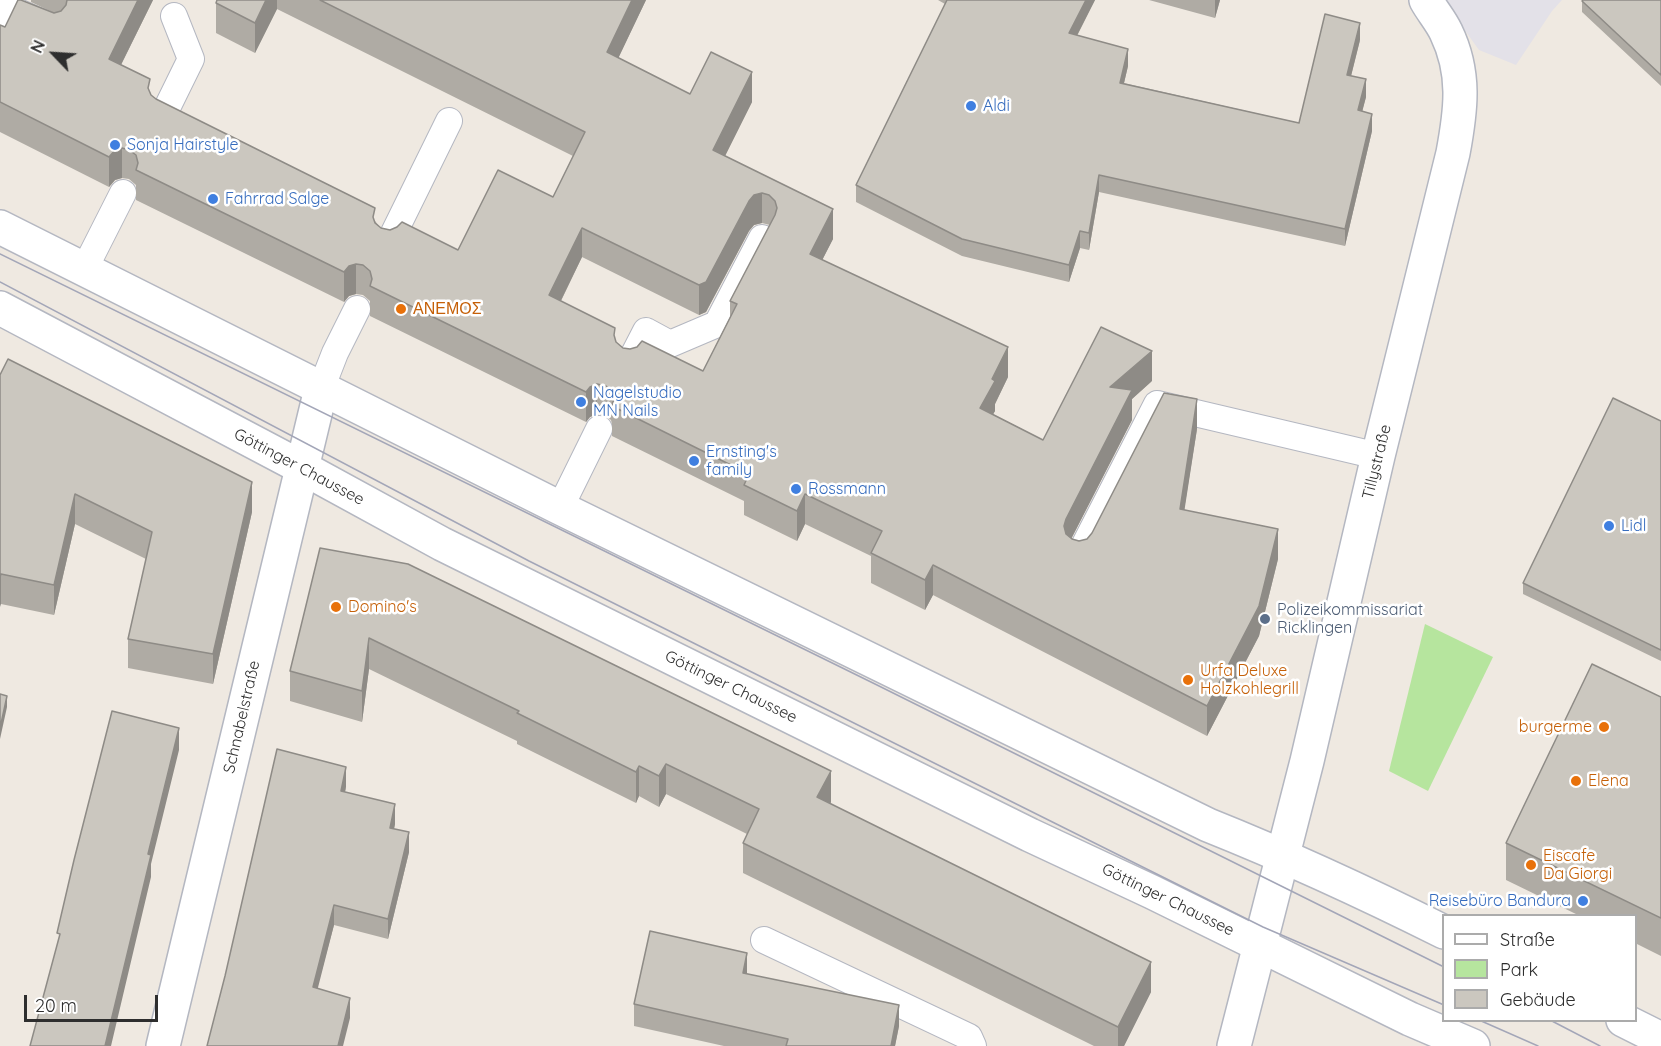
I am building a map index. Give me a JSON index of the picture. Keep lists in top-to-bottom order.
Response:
{
  "streets": {
    "street": ["Tillystraße", "Göttinger Chaussee", "Schnabelstraße"]
  },
  "crossings": [
    ["Tillystraße", "Göttinger Chaussee"],
    ["Göttinger Chaussee", "Schnabelstraße"]
  ],
  "places": [
    "Aldi",
    "Sonja Hairstyle",
    "Fahrrad Salge",
    "ΑΝΕΜΟΣ",
    "Nagelstudio MN Nails",
    "Ernsting's family",
    "Rossmann",
    "Lidl",
    "Domino's",
    "Polizeikommissariat Ricklingen",
    "Urfa Deluxe Holzkohlegrill",
    "burgerme",
    "Elena",
    "Eiscafe Da Giorgi",
    "Reisebüro Bandura"
  ],
  "legend": ["Straße", "Park", "Gebäude"],
  "scale_bar": "20 m",
  "north": "top left"
}
